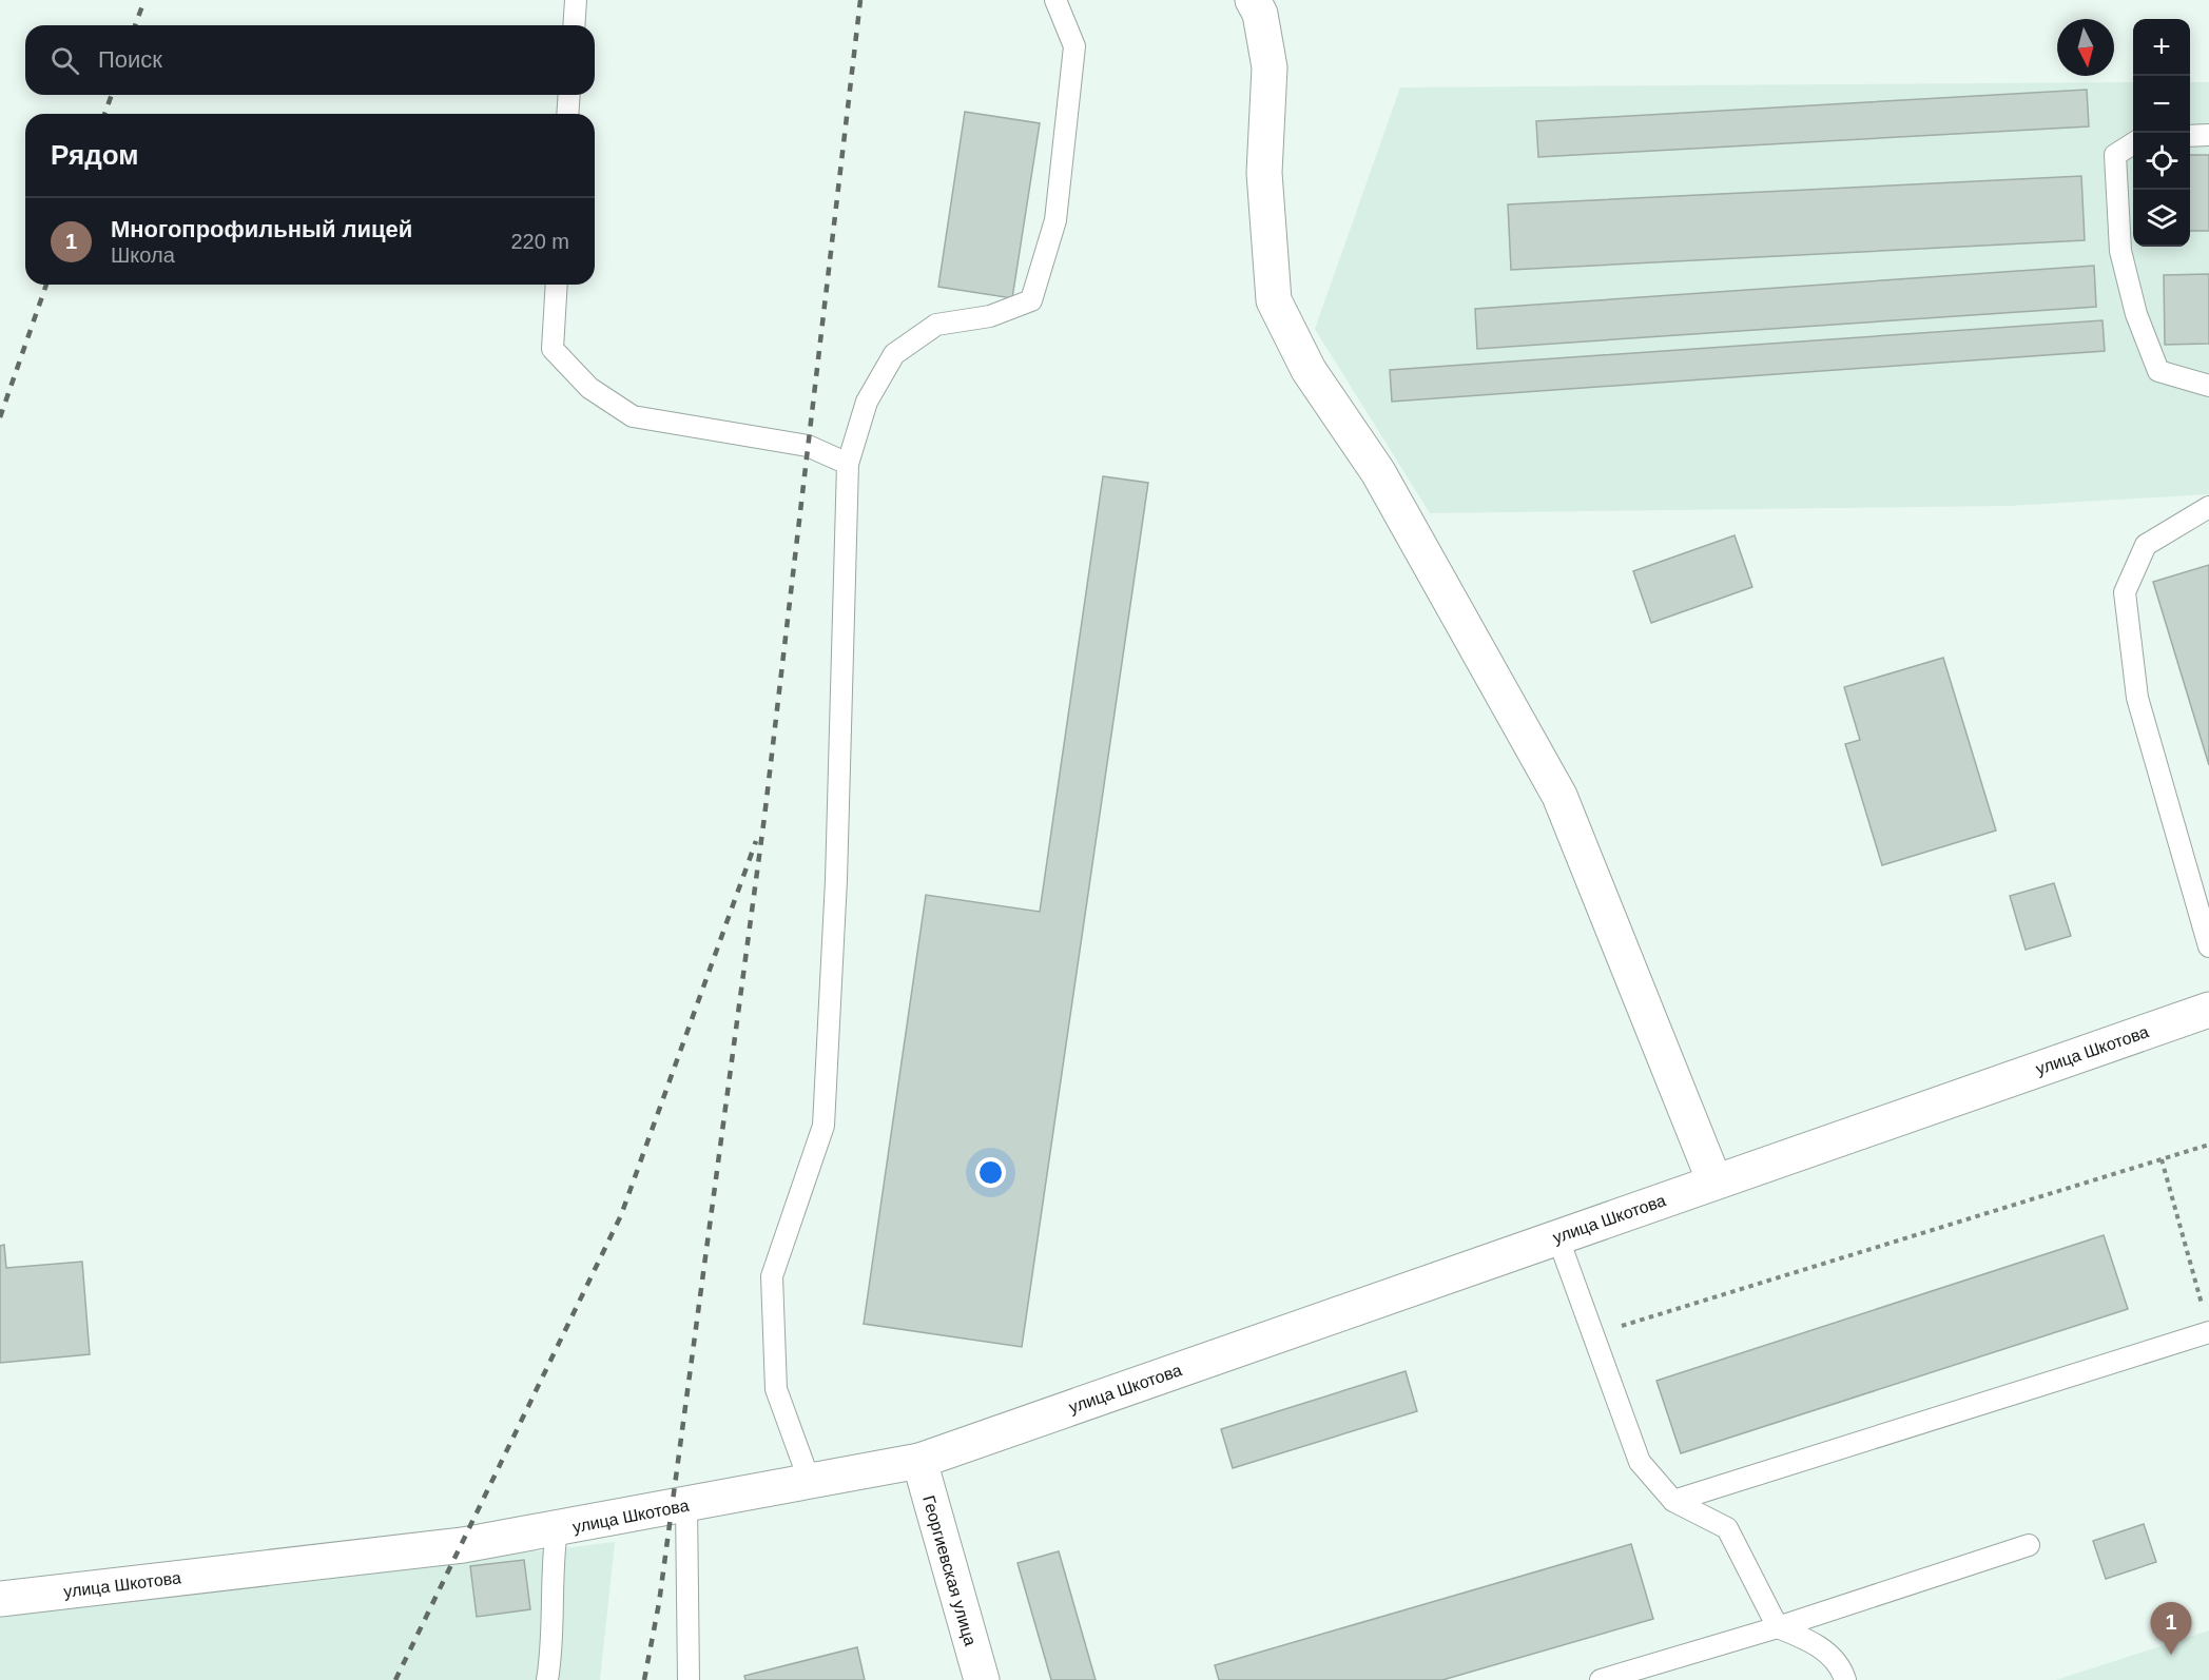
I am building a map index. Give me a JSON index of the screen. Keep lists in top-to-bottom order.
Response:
{
  "streets": {
    "street": ["улица Шкотова", "Георгиевская улица"]
  },
  "crossings": [
    ["улица Шкотова", "Георгиевская улица"]
  ],
  "north": "bottom",
  "page": {
    "map_buttons": ["+", "−"],
    "search": "Поиск",
    "heading": "Рядом",
    "list": [
      {
        "mark": "1",
        "name": "Многопрофильный лицей",
        "note": "Школа",
        "value": "220 m"
      }
    ],
    "pins": "1"
  }
}
